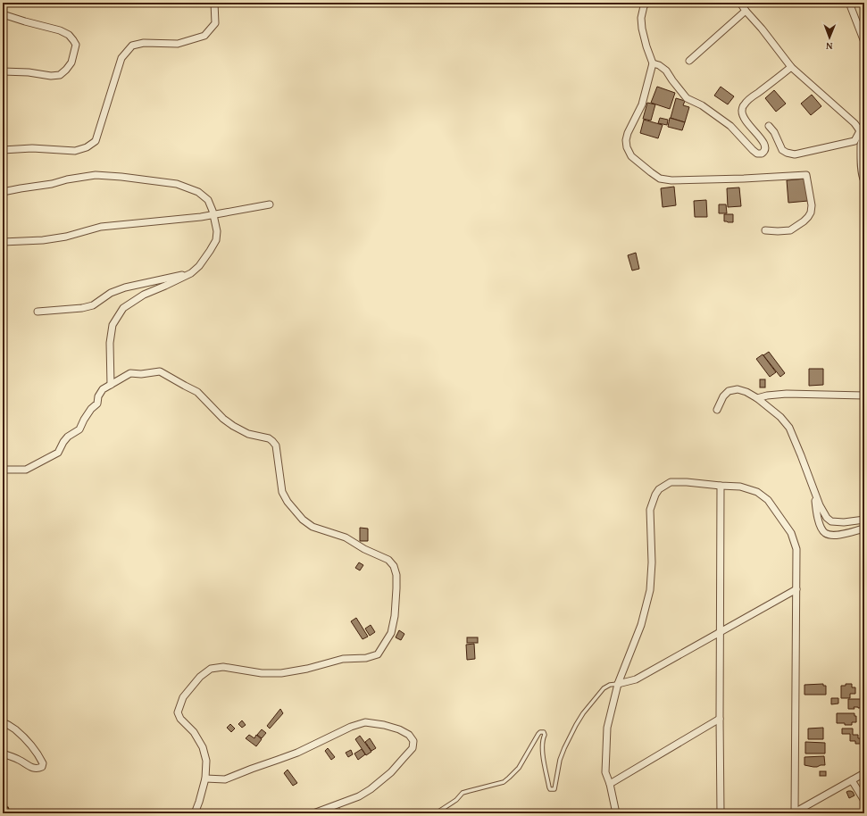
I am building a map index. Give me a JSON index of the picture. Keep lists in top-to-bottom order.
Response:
{
  "north": "bottom"
}
